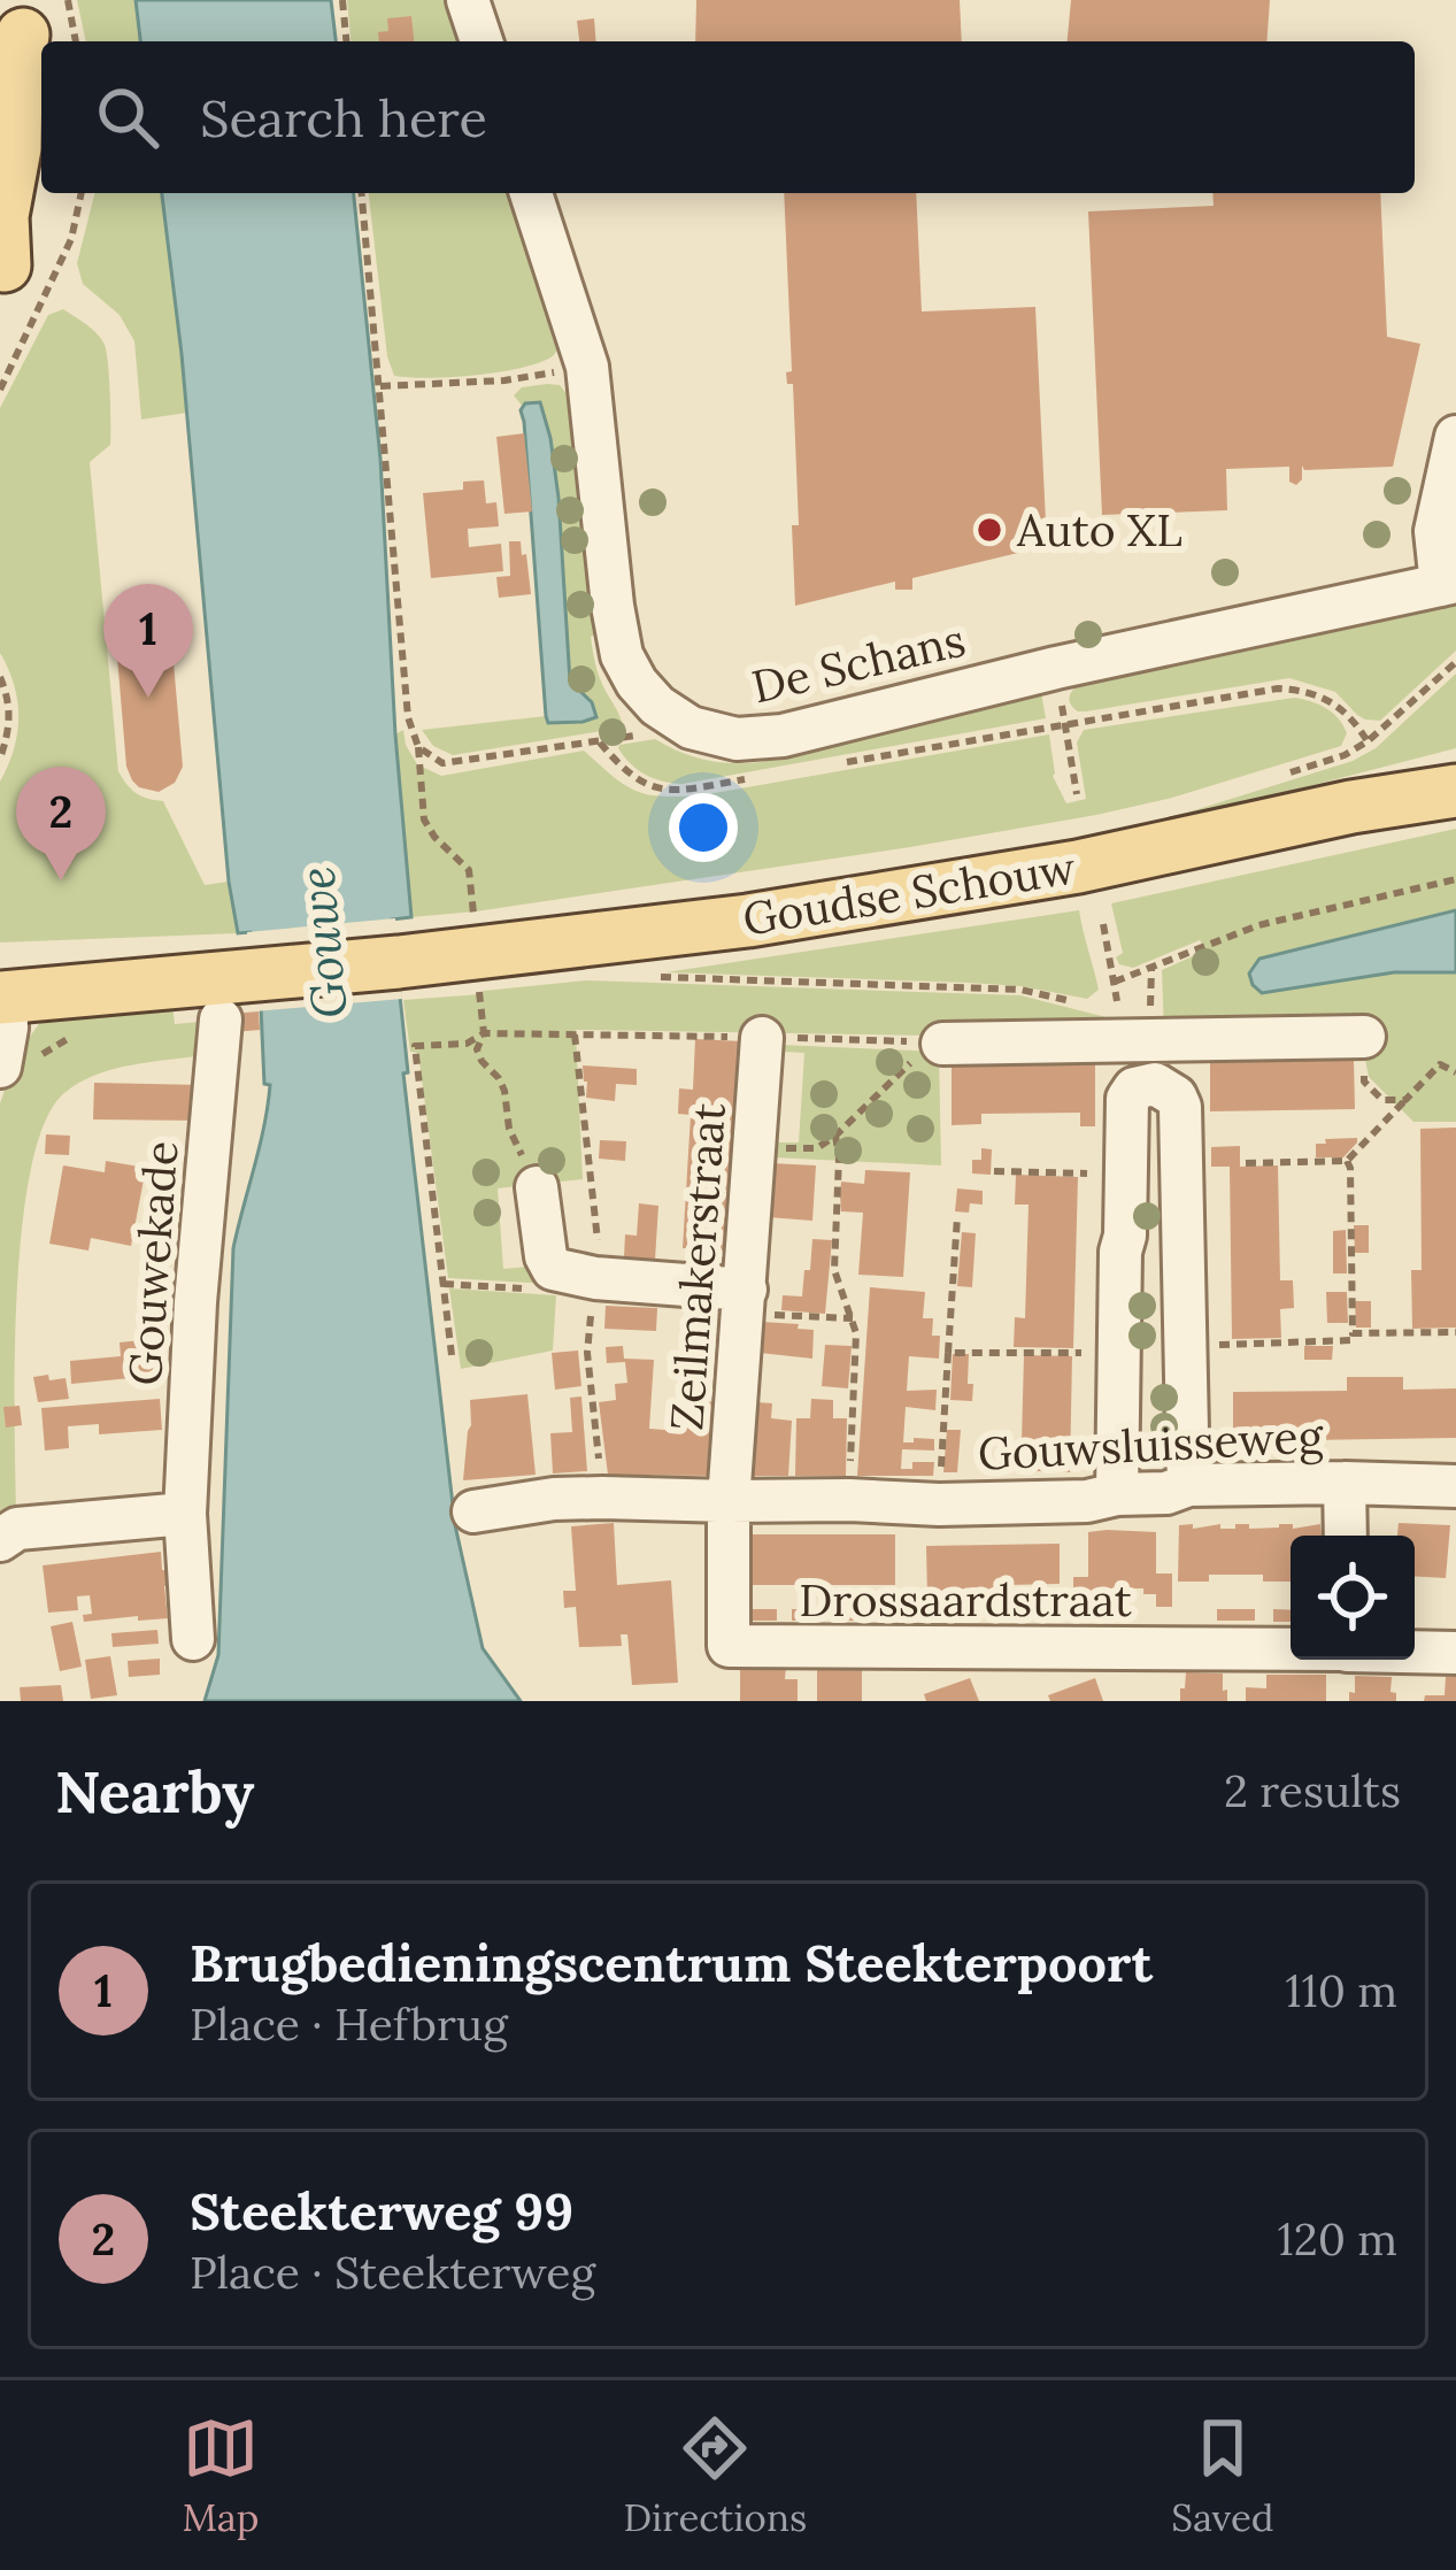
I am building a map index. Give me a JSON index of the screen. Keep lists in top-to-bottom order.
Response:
{
  "streets": {
    "main road": ["Goudse Schouw"],
    "street": [
      "De Schans",
      "Gouwekade",
      "Zeilmakerstraat",
      "Gouwsluisseweg",
      "Drossaardstraat"
    ]
  },
  "crossings": [
    ["Zeilmakerstraat", "Gouwsluisseweg"],
    ["Zeilmakerstraat", "Drossaardstraat"],
    ["Gouwsluisseweg", "Drossaardstraat"]
  ],
  "water": ["Gouwe"],
  "places": ["Auto XL"],
  "page": {
    "search": "Search here",
    "pins": ["1", "2"],
    "heading": ["Nearby", "2 results"],
    "list": [
      {
        "mark": "1",
        "name": "Brugbedieningscentrum Steekterpoort",
        "note": "Place · Hefbrug",
        "value": "110 m"
      },
      {
        "mark": "2",
        "name": "Steekterweg 99",
        "note": "Place · Steekterweg",
        "value": "120 m"
      }
    ],
    "nav": ["Map", "Directions", "Saved"]
  }
}
